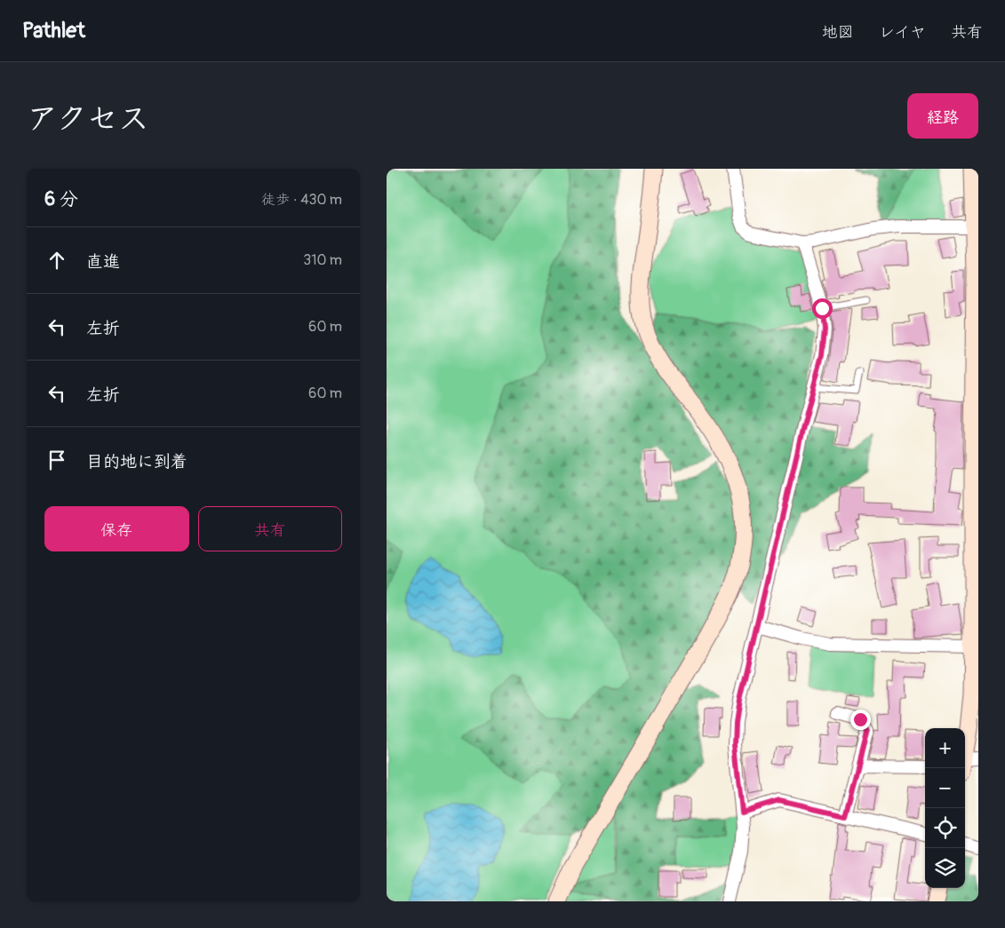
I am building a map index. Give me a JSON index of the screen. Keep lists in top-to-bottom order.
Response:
{
  "page": {
    "header": "Pathlet",
    "nav": ["地図", "レイヤ", "共有"],
    "title": "アクセス",
    "buttons": [
      "経路",
      ["保存", "共有"]
    ],
    "heading": ["6 分", "徒歩 · 430 m"],
    "list": [
      ["直進", "310 m"],
      ["左折", "60 m"],
      ["左折", "60 m"],
      "目的地に到着"
    ],
    "map_buttons": ["+", "−"]
  }
}
